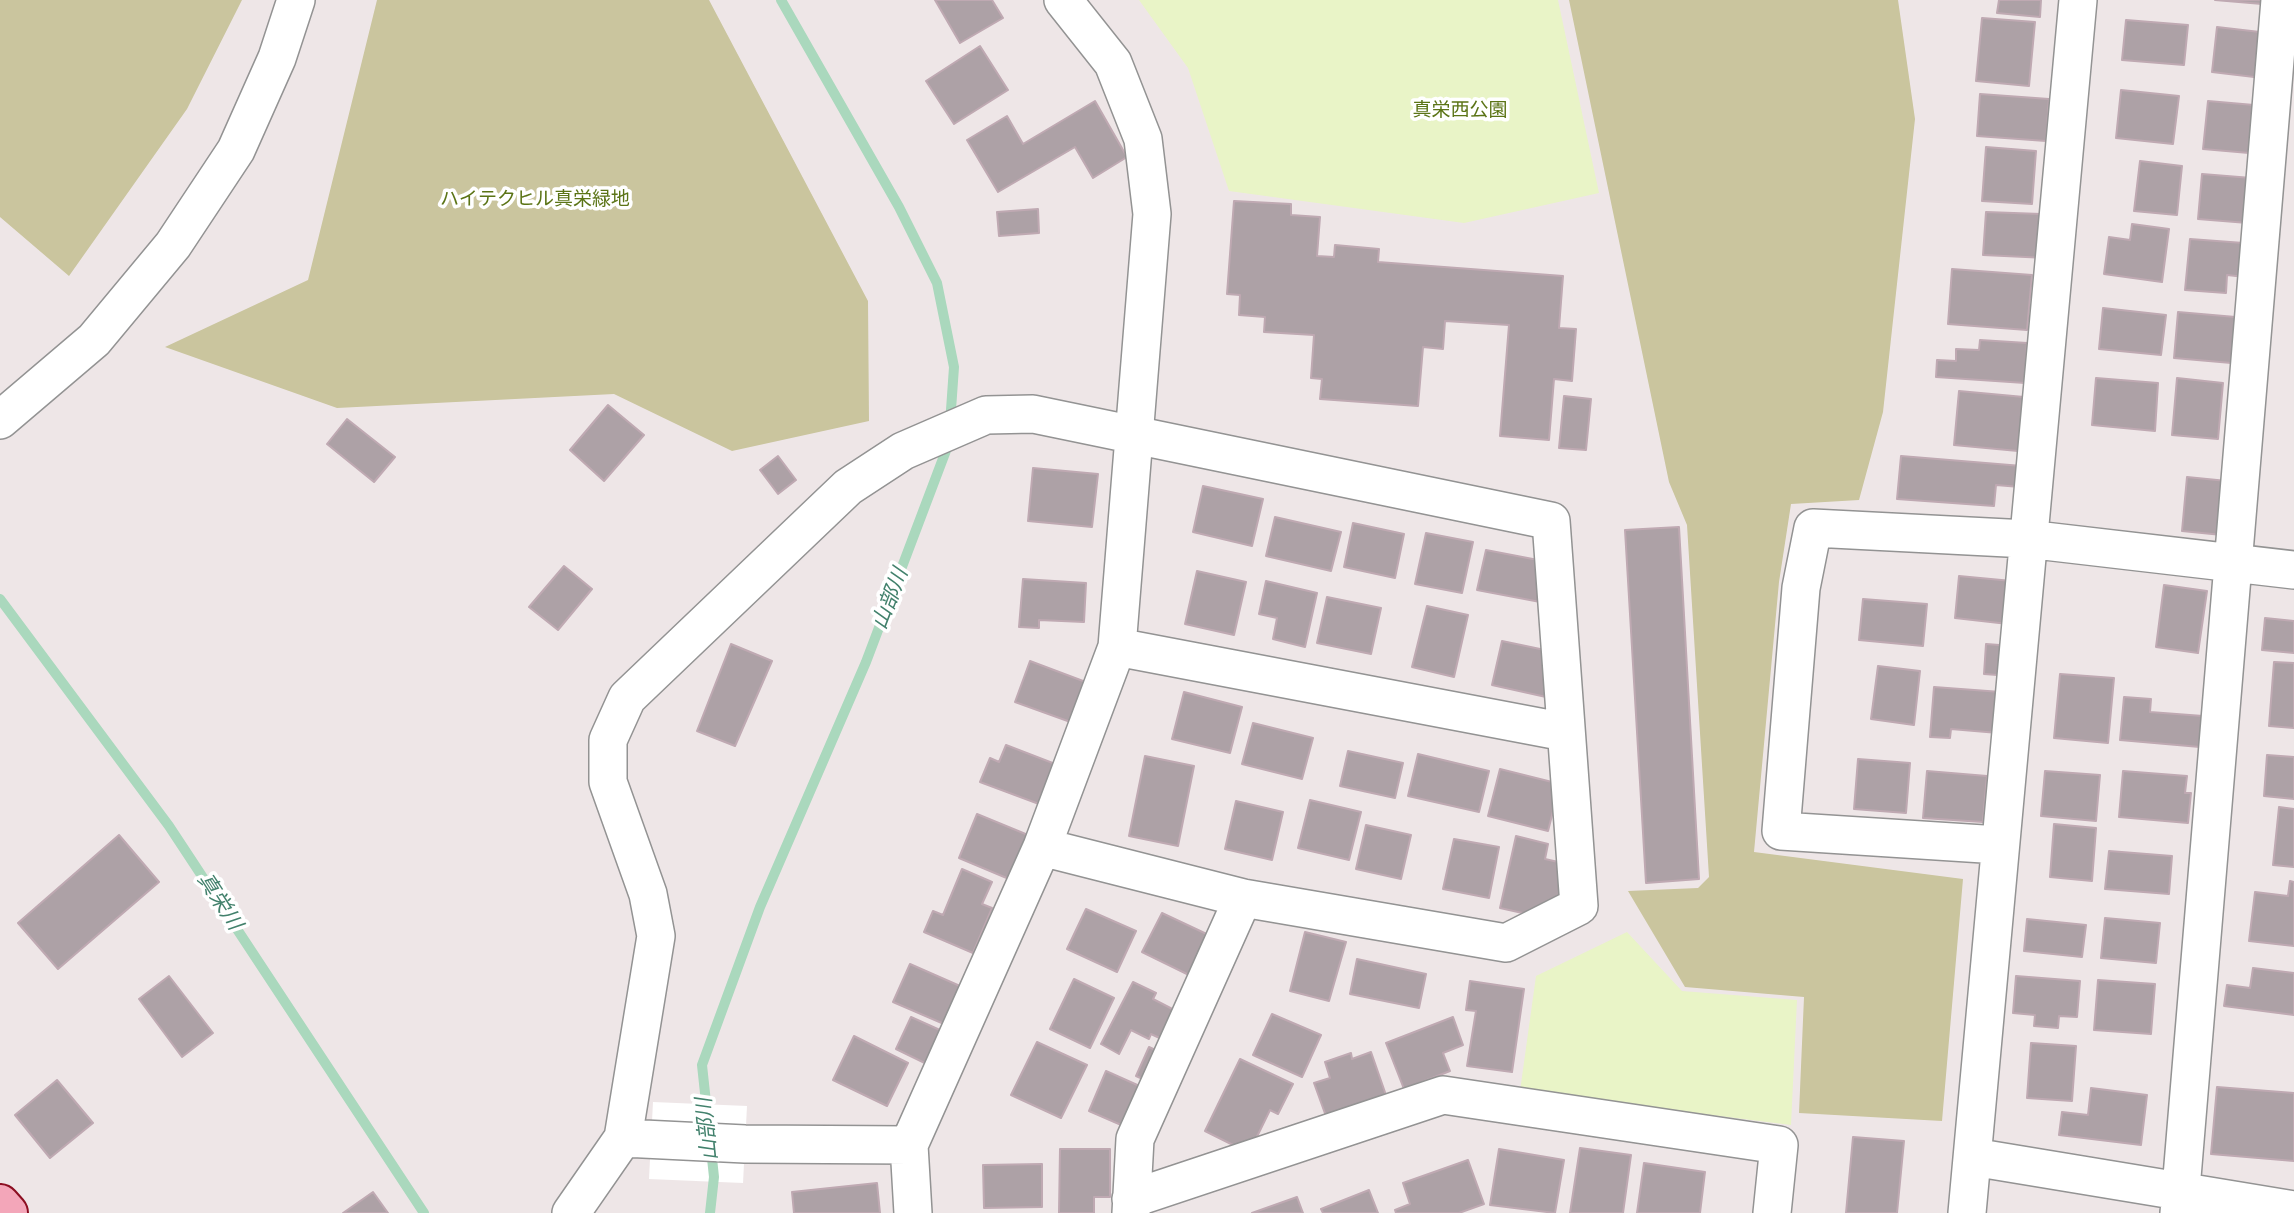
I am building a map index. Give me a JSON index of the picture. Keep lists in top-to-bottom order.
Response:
{
  "water": ["山部川", "真栄川"],
  "parks": ["真栄西公園", "ハイテクヒル真栄緑地"]
}
